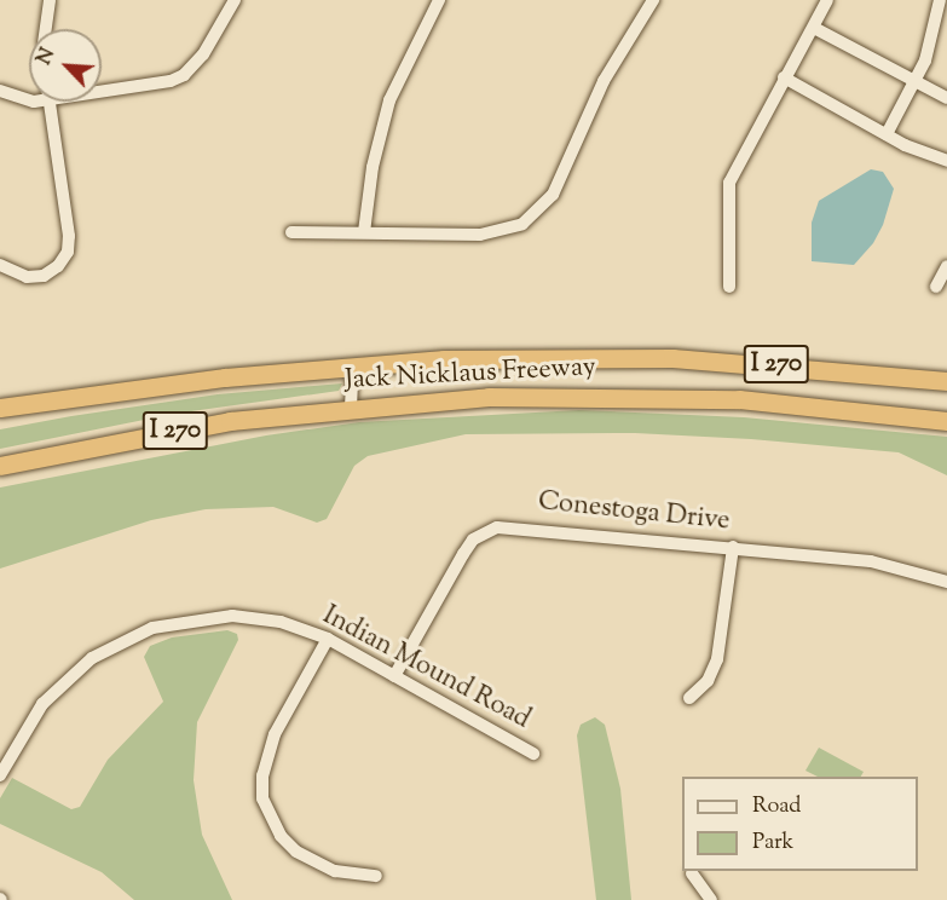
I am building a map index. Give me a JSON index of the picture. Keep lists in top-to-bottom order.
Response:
{
  "streets": {
    "highway": ["I 270", "Jack Nicklaus Freeway"],
    "street": ["Conestoga Drive", "Indian Mound Road"]
  },
  "crossings": [
    ["Conestoga Drive", "Indian Mound Road"]
  ],
  "legend": ["Road", "Park"],
  "north": "top left"
}
